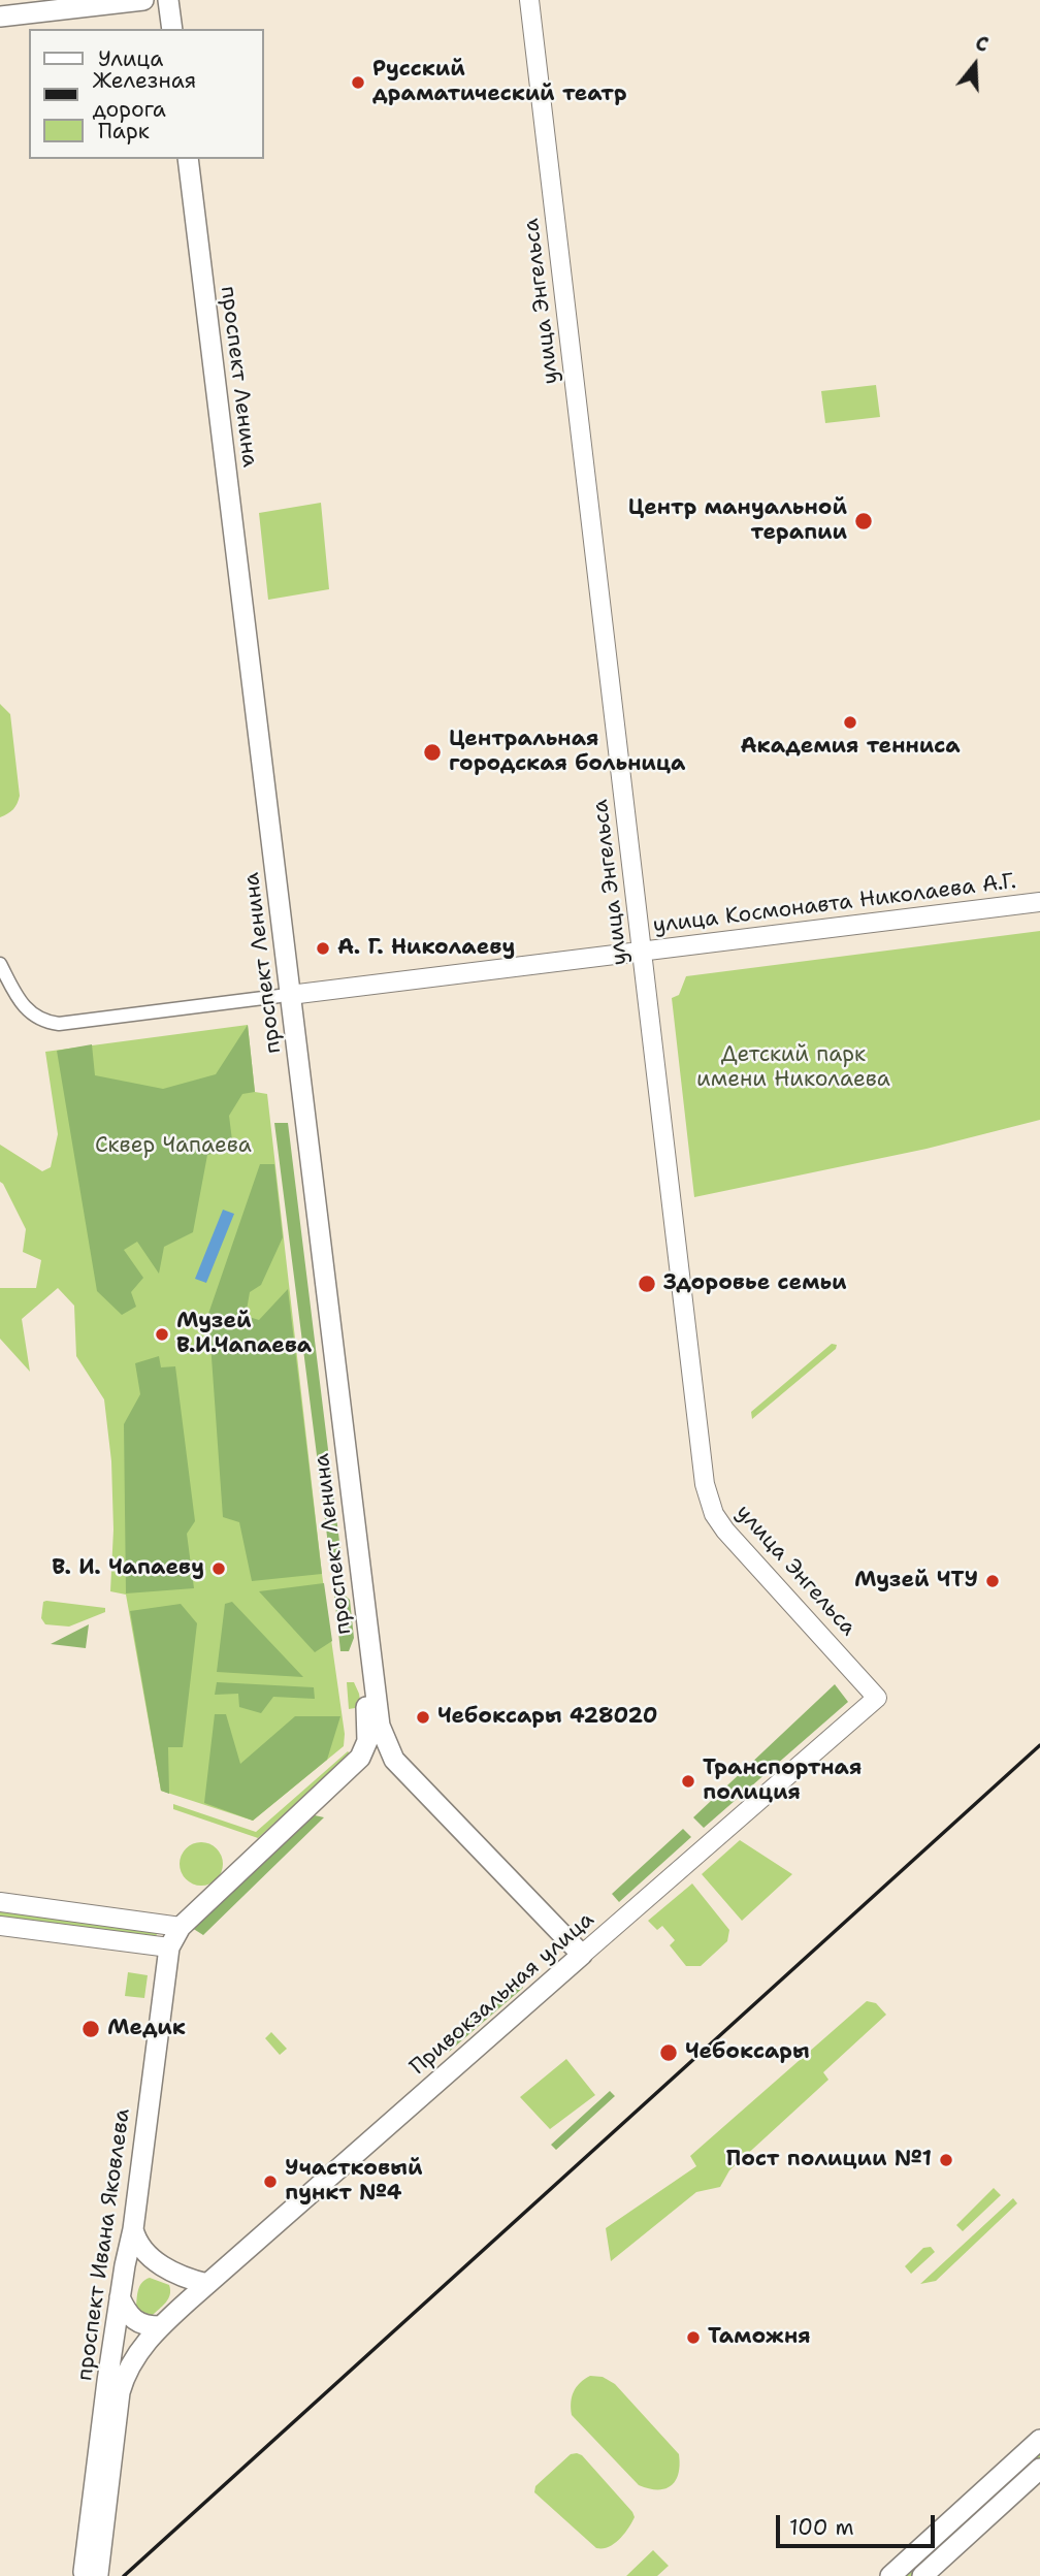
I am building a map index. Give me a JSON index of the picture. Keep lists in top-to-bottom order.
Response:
{
  "streets": {
    "main road": ["проспект Ленина", "Привокзальная улица", "проспект Ивана Яковлева"],
    "street": ["улица Энгельса", "улица Космонавта Николаева А.Г."]
  },
  "crossings": [
    ["улица Энгельса", "улица Космонавта Николаева А.Г."],
    ["улица Энгельса", "Привокзальная улица"],
    ["проспект Ленина", "улица Космонавта Николаева А.Г."],
    ["проспект Ленина", "Привокзальная улица"],
    ["Привокзальная улица", "проспект Ивана Яковлева"]
  ],
  "parks": ["Детский парк имени Николаева", "Сквер Чапаева"],
  "places": [
    "Русский драматический театр",
    "Центр мануальной терапии",
    "Академия тенниса",
    "Центральная городская больница",
    "А. Г. Николаеву",
    "Здоровье семьи",
    "Музей В.И.Чапаева",
    "В. И. Чапаеву",
    "Музей ЧТУ",
    "Чебоксары 428020",
    "Транспортная полиция",
    "Медик",
    "Чебоксары",
    "Пост полиции №1",
    "Участковый пункт №4",
    "Таможня"
  ],
  "legend": ["Улица", "Железная дорога", "Парк"],
  "scale_bar": "100 m",
  "north": "top"
}
